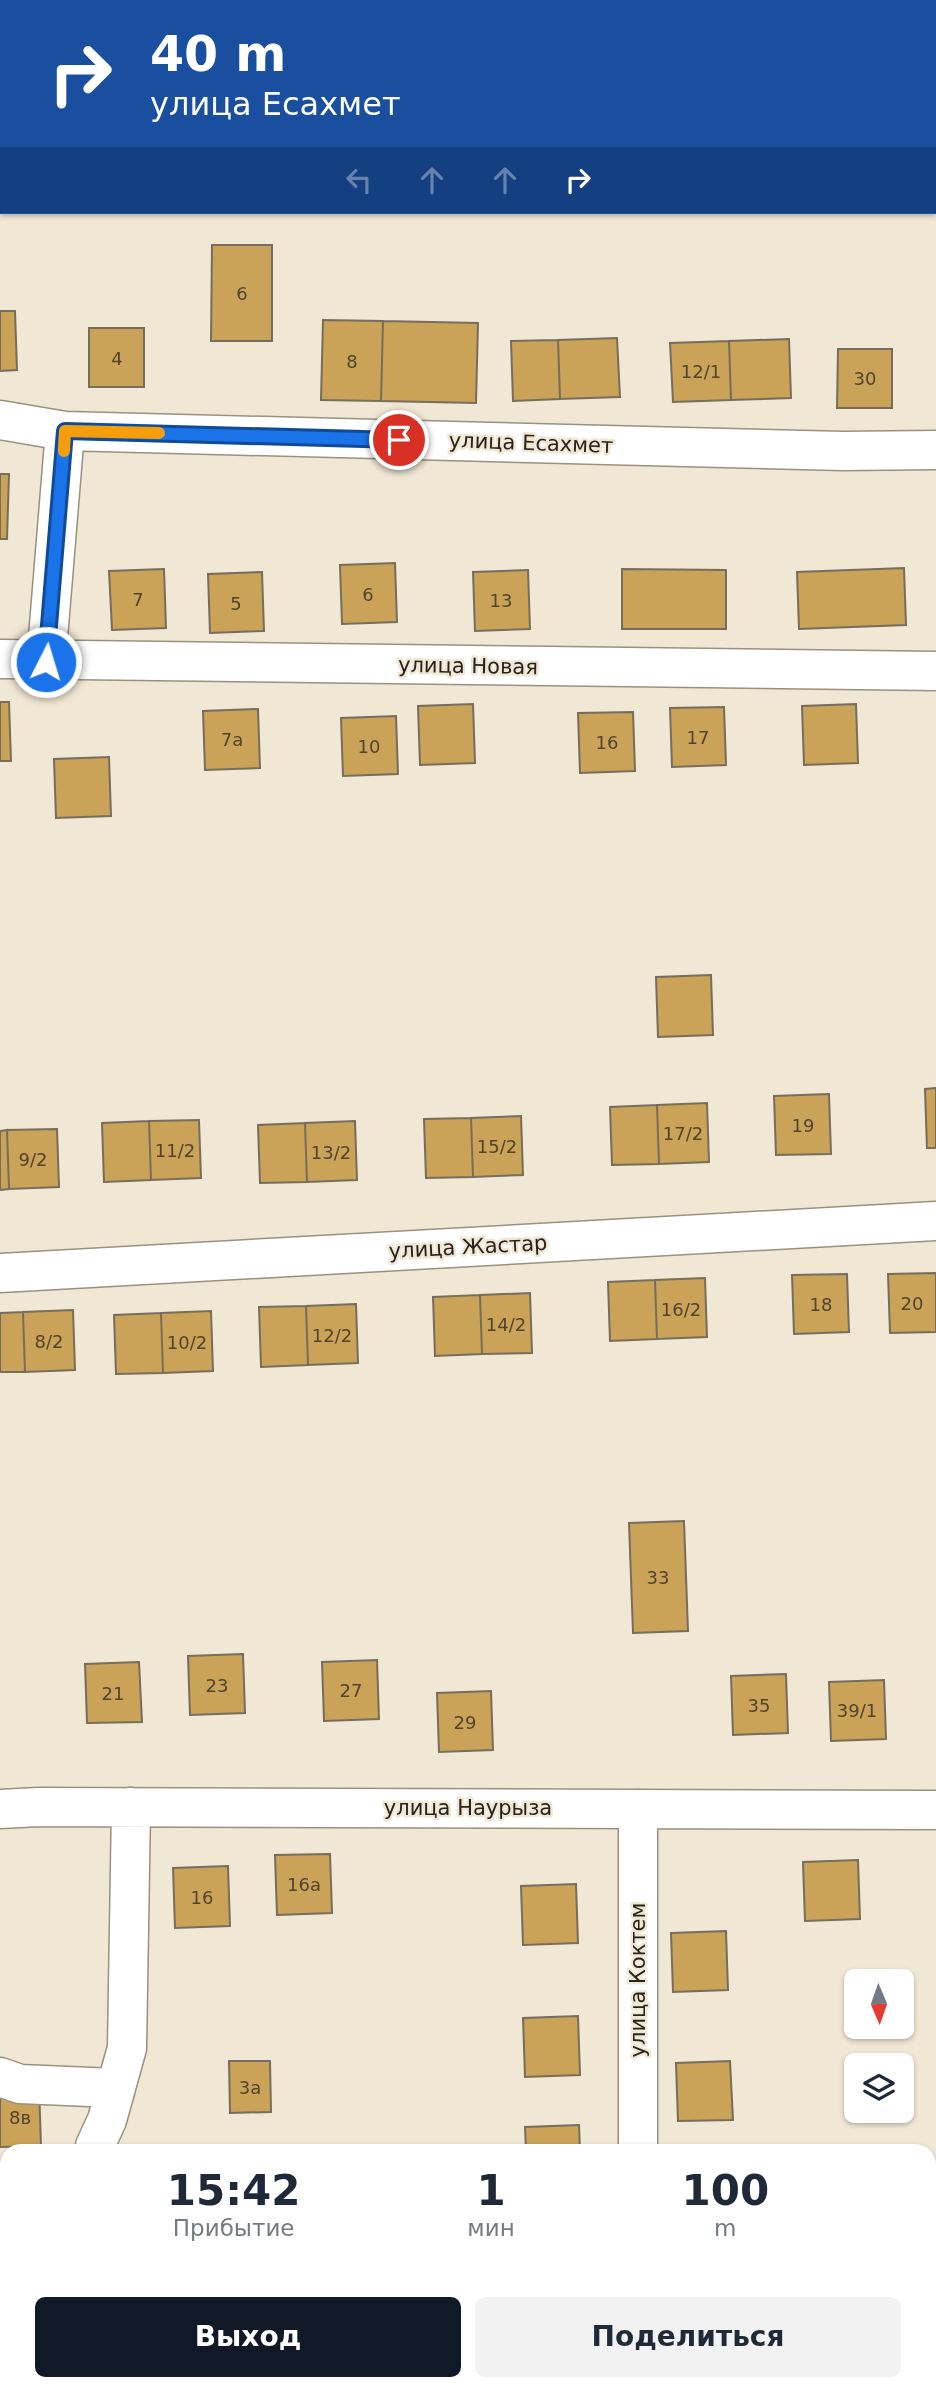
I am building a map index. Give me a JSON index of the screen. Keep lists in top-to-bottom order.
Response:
{
  "streets": {
    "street": [
      "улица Есахмет",
      "улица Новая",
      "улица Жастар",
      "улица Наурыза",
      "улица Коктем"
    ]
  },
  "crossings": [
    ["улица Наурыза", "улица Коктем"]
  ],
  "house_numbers": [
    "6",
    "4",
    "8",
    "12/1",
    "30",
    "6",
    "7",
    "13",
    "5",
    "17",
    "7а",
    "16",
    "10",
    "19",
    "17/2",
    "15/2",
    "11/2",
    "13/2",
    "9/2",
    "20",
    "18",
    "16/2",
    "14/2",
    "12/2",
    "8/2",
    "10/2",
    "33",
    "23",
    "27",
    "21",
    "35",
    "39/1",
    "29",
    "16а",
    "16",
    "3а",
    "8в"
  ],
  "north": "bottom",
  "page": {
    "turn": ["40 m", "улица Есахмет"],
    "eta": [
      "15:42",
      "Прибытие",
      "1",
      "мин",
      "100",
      "m"
    ],
    "buttons": ["Выход", "Поделиться"]
  }
}
